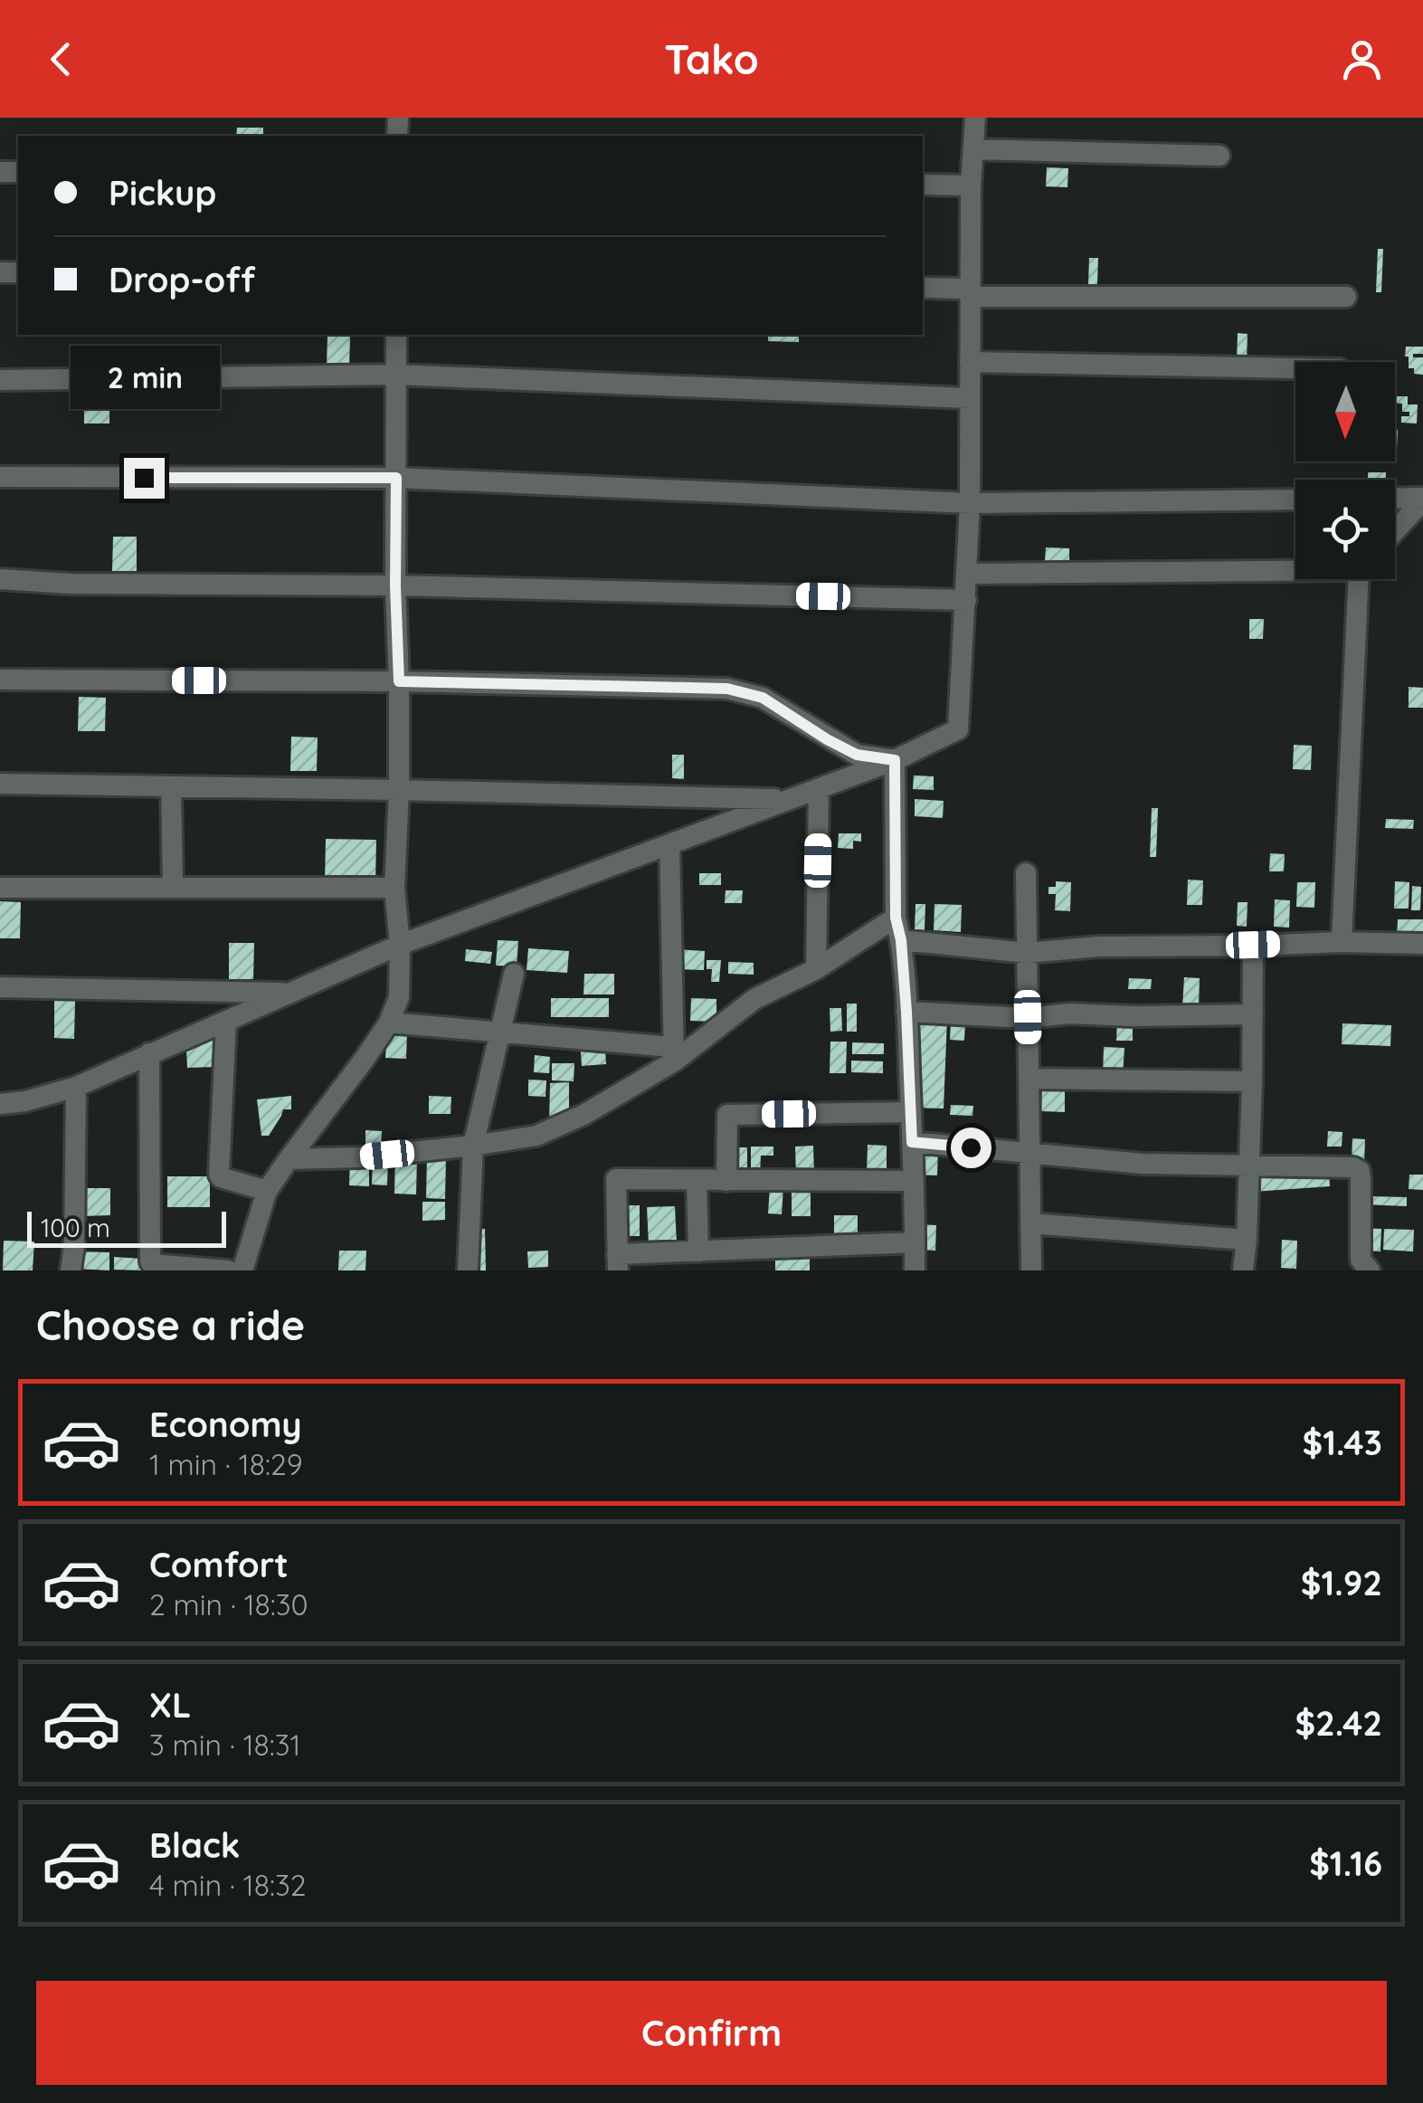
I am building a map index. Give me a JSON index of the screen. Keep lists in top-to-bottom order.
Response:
{
  "scale_bar": "100 m",
  "north": "bottom",
  "page": {
    "header": "Tako",
    "banner": ["Pickup", "Drop-off"],
    "bubble": "2 min",
    "scale": "100 m",
    "heading": "Choose a ride",
    "list": [
      {
        "name": "Economy",
        "note": "1 min · 18:29",
        "value": "$1.43"
      },
      {
        "name": "Comfort",
        "note": "2 min · 18:30",
        "value": "$1.92"
      },
      {
        "name": "XL",
        "note": "3 min · 18:31",
        "value": "$2.42"
      },
      {
        "name": "Black",
        "note": "4 min · 18:32",
        "value": "$1.16"
      }
    ],
    "buttons": "Confirm"
  }
}
